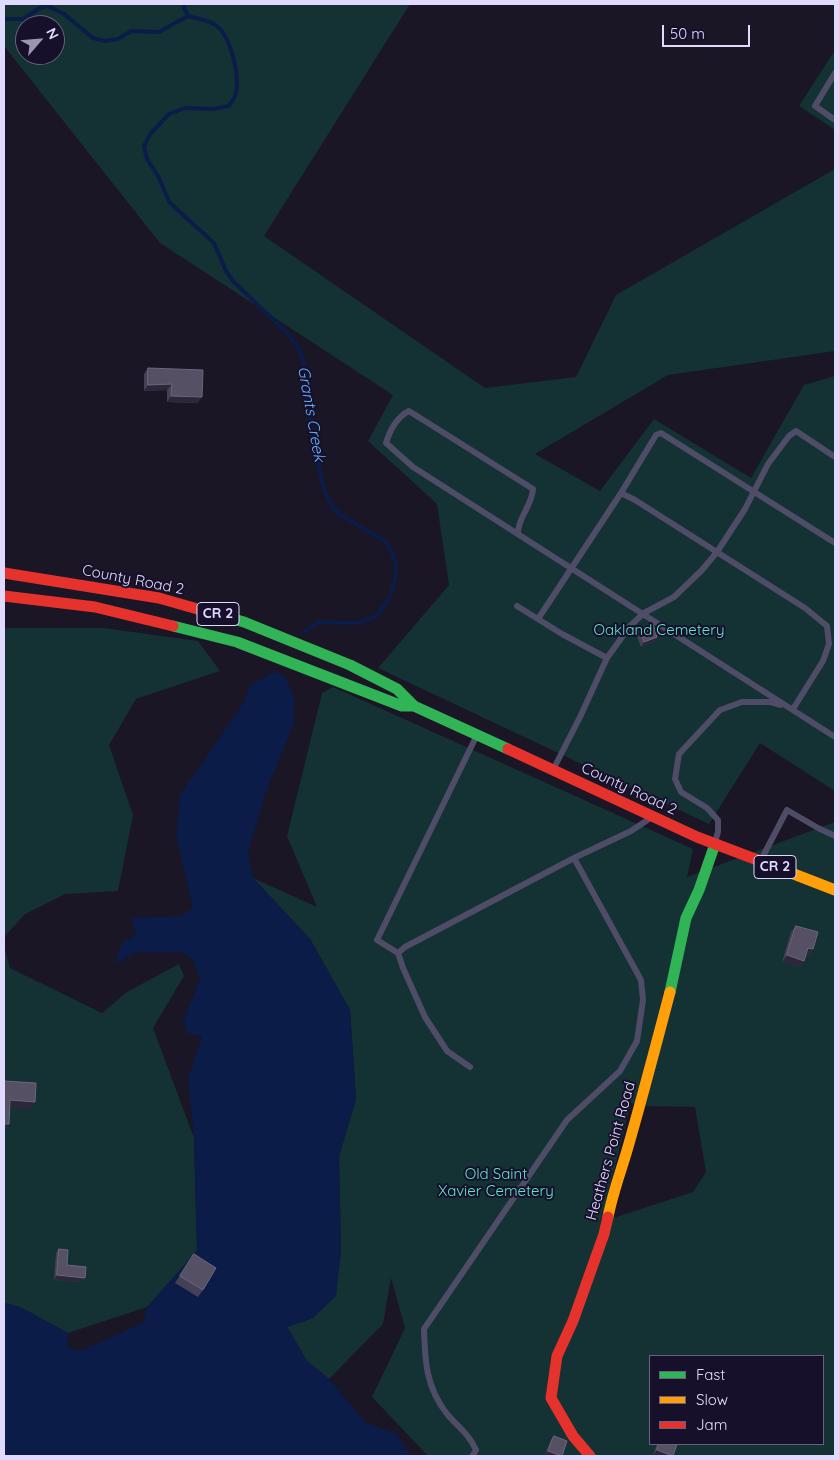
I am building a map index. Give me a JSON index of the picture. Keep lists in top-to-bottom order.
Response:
{
  "streets": {
    "main road": ["County Road 2", "CR 2", "Heathers Point Road"]
  },
  "crossings": [
    ["County Road 2", "Heathers Point Road"]
  ],
  "water": ["Grants Creek"],
  "parks": ["Oakland Cemetery", "Old Saint Xavier Cemetery"],
  "legend": ["Fast", "Slow", "Jam"],
  "scale_bar": "50 m",
  "north": "top right"
}
